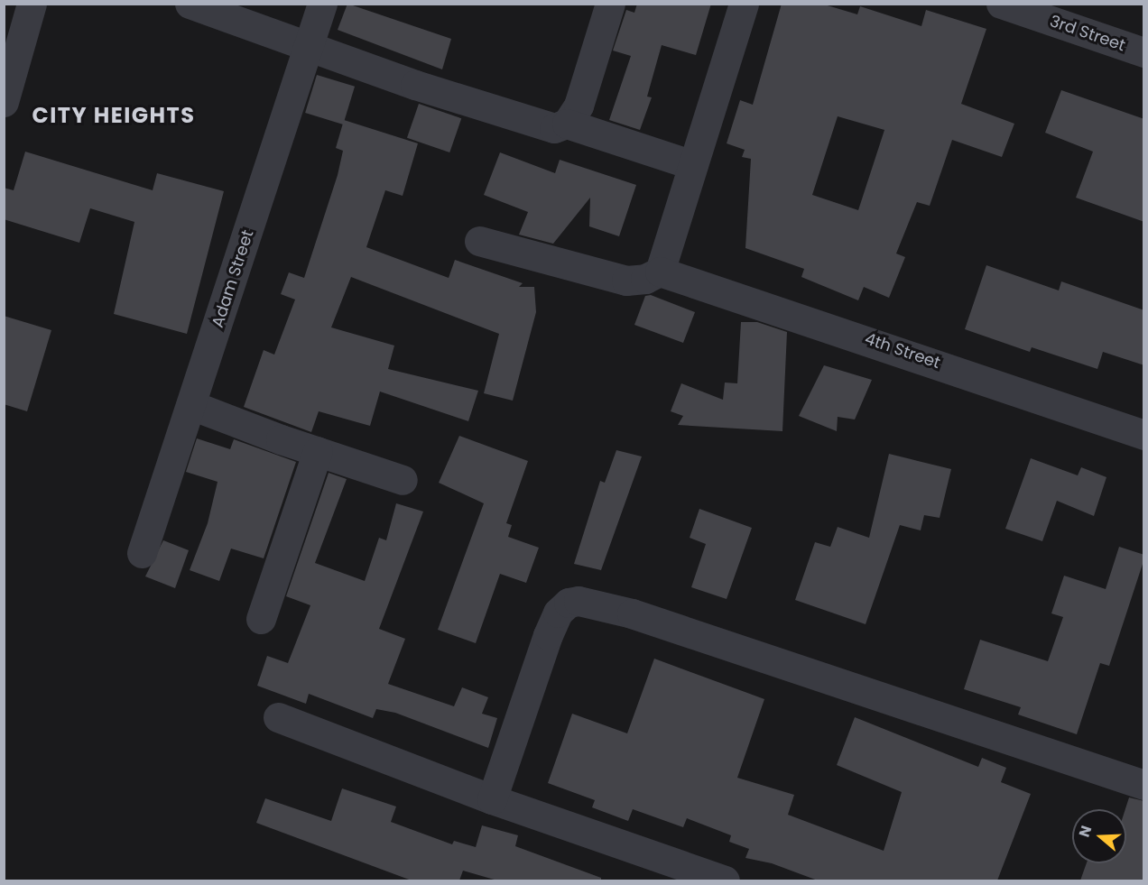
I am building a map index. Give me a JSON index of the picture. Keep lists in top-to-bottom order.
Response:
{
  "streets": {
    "street": ["3rd Street", "Adam Street", "4th Street"]
  },
  "districts": ["CITY HEIGHTS"],
  "north": "left"
}
